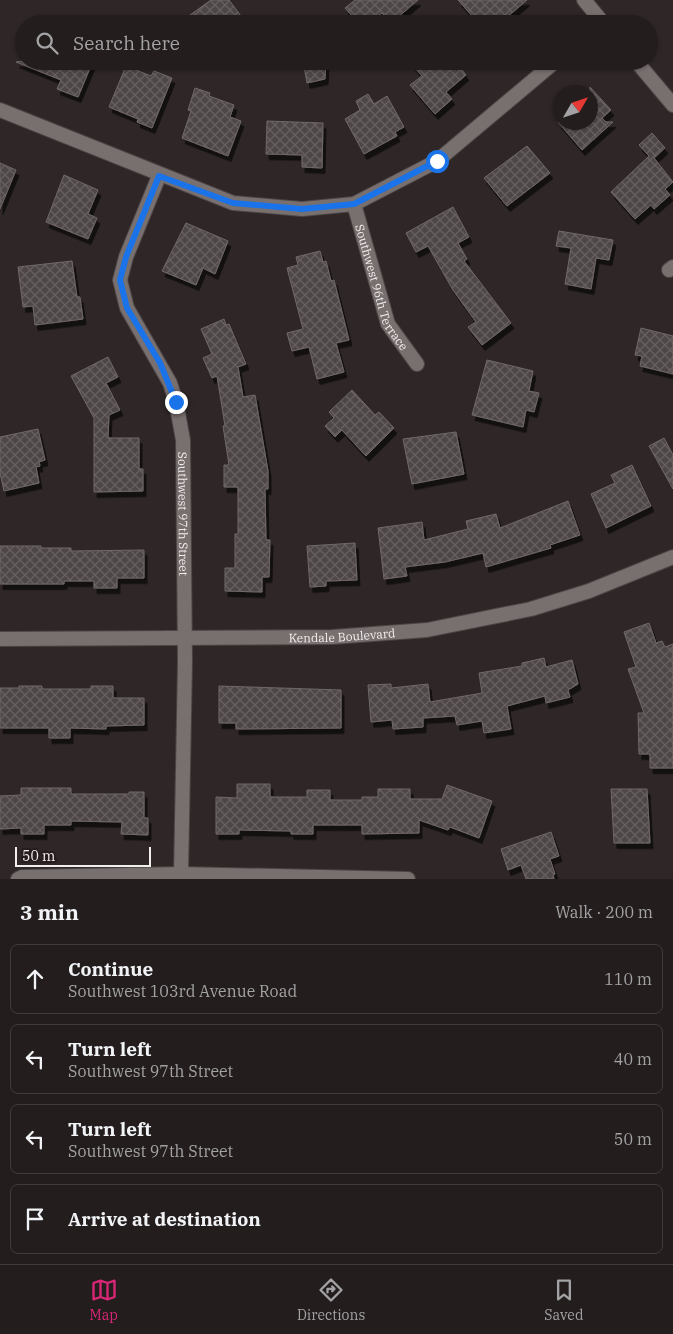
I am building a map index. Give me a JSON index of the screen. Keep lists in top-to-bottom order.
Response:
{
  "streets": {
    "street": ["Southwest 96th Terrace", "Southwest 97th Street", "Kendale Boulevard"]
  },
  "crossings": [
    ["Southwest 97th Street", "Kendale Boulevard"]
  ],
  "scale_bar": "50 m",
  "north": "top right",
  "page": {
    "search": "Search here",
    "scale": "50 m",
    "heading": ["3 min", "Walk · 200 m"],
    "list": [
      ["Continue", "Southwest 103rd Avenue Road", "110 m"],
      ["Turn left", "Southwest 97th Street", "40 m"],
      ["Turn left", "Southwest 97th Street", "50 m"],
      "Arrive at destination"
    ],
    "nav": ["Map", "Directions", "Saved"]
  }
}
